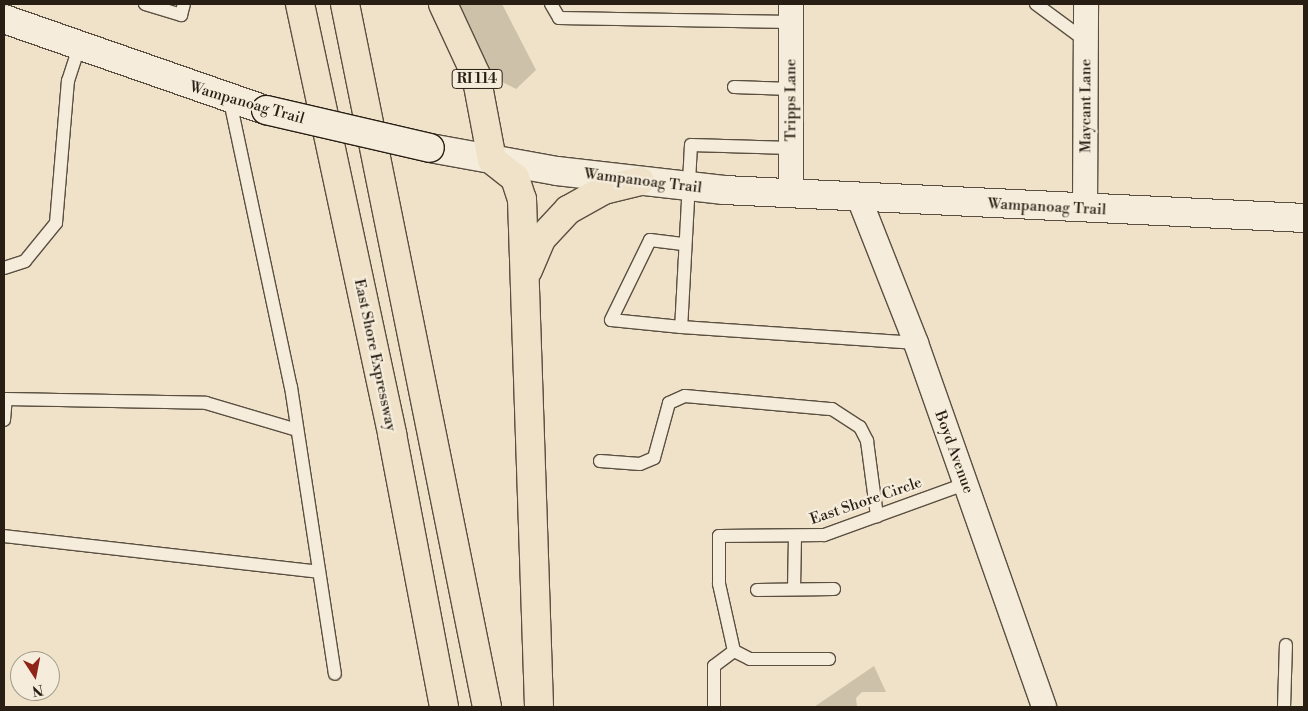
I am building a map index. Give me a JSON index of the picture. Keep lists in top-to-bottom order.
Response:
{
  "streets": {
    "highway": ["RI 114", "East Shore Expressway"],
    "main road": ["Wampanoag Trail"],
    "street": ["Tripps Lane", "Maycant Lane", "Boyd Avenue"],
    "lane": ["East Shore Circle"]
  },
  "crossings": [
    ["RI 114", "Wampanoag Trail"],
    ["Tripps Lane", "Wampanoag Trail"],
    ["Wampanoag Trail", "Maycant Lane"],
    ["Wampanoag Trail", "Boyd Avenue"],
    ["Boyd Avenue", "East Shore Circle"]
  ],
  "north": "bottom"
}
